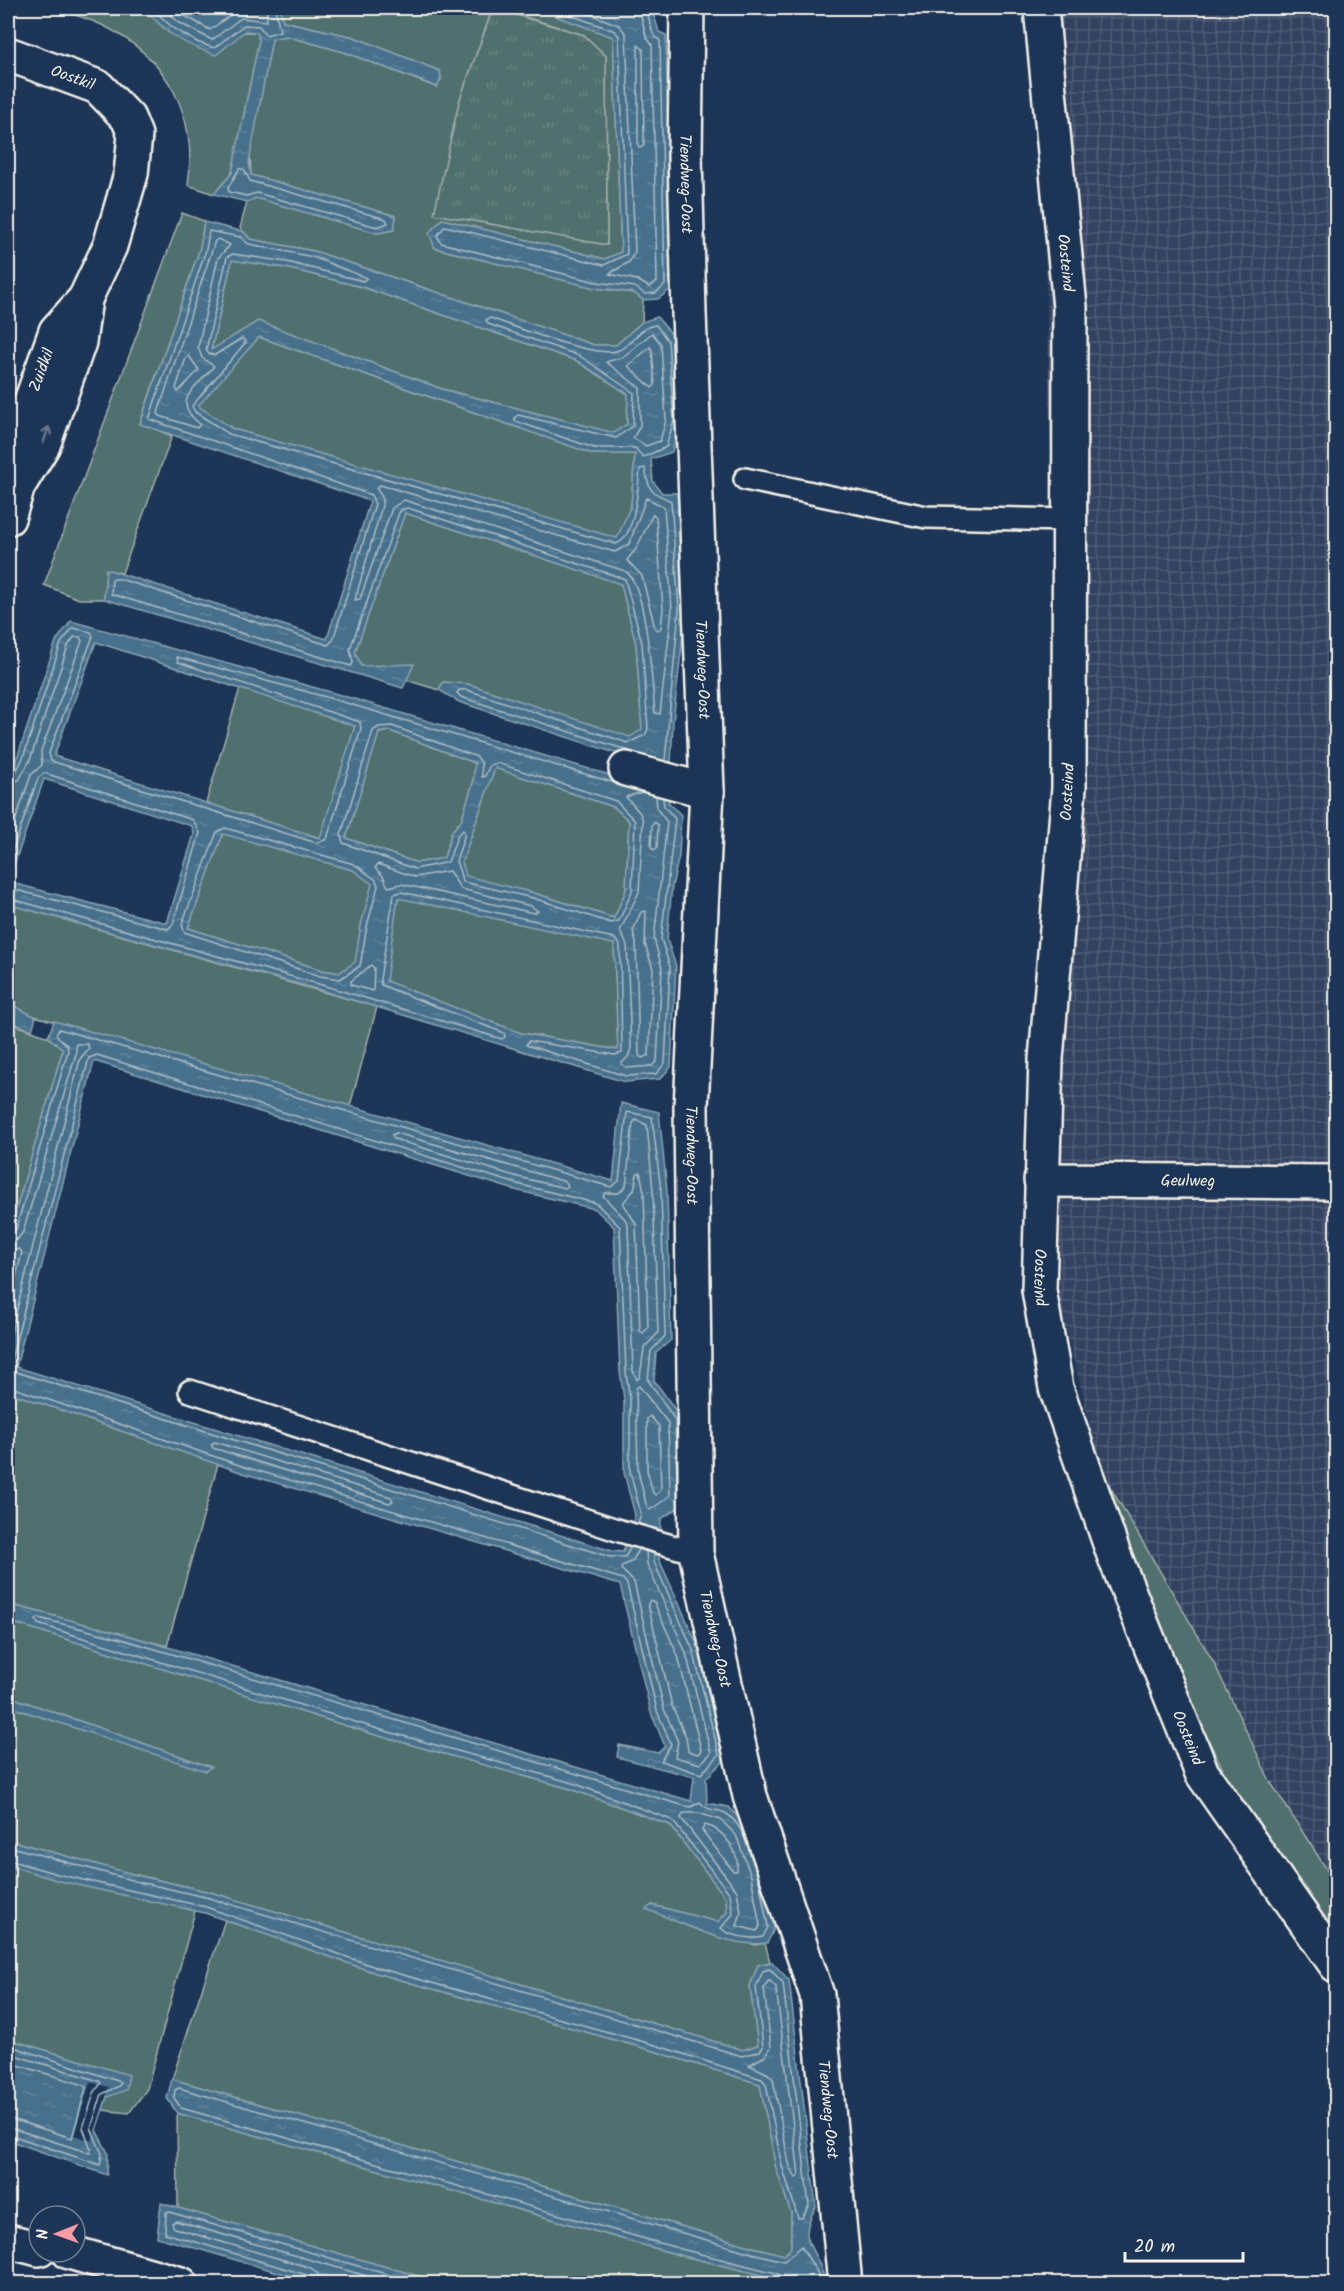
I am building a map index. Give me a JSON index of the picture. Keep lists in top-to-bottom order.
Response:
{
  "streets": {
    "street": [
      "Oostkil",
      "Tiendweg-Oost",
      "Oosteind",
      "Zuidkil",
      "Geulweg"
    ]
  },
  "crossings": [
    ["Oostkil", "Zuidkil"],
    ["Oosteind", "Geulweg"]
  ],
  "scale_bar": "20 m",
  "north": "left"
}
